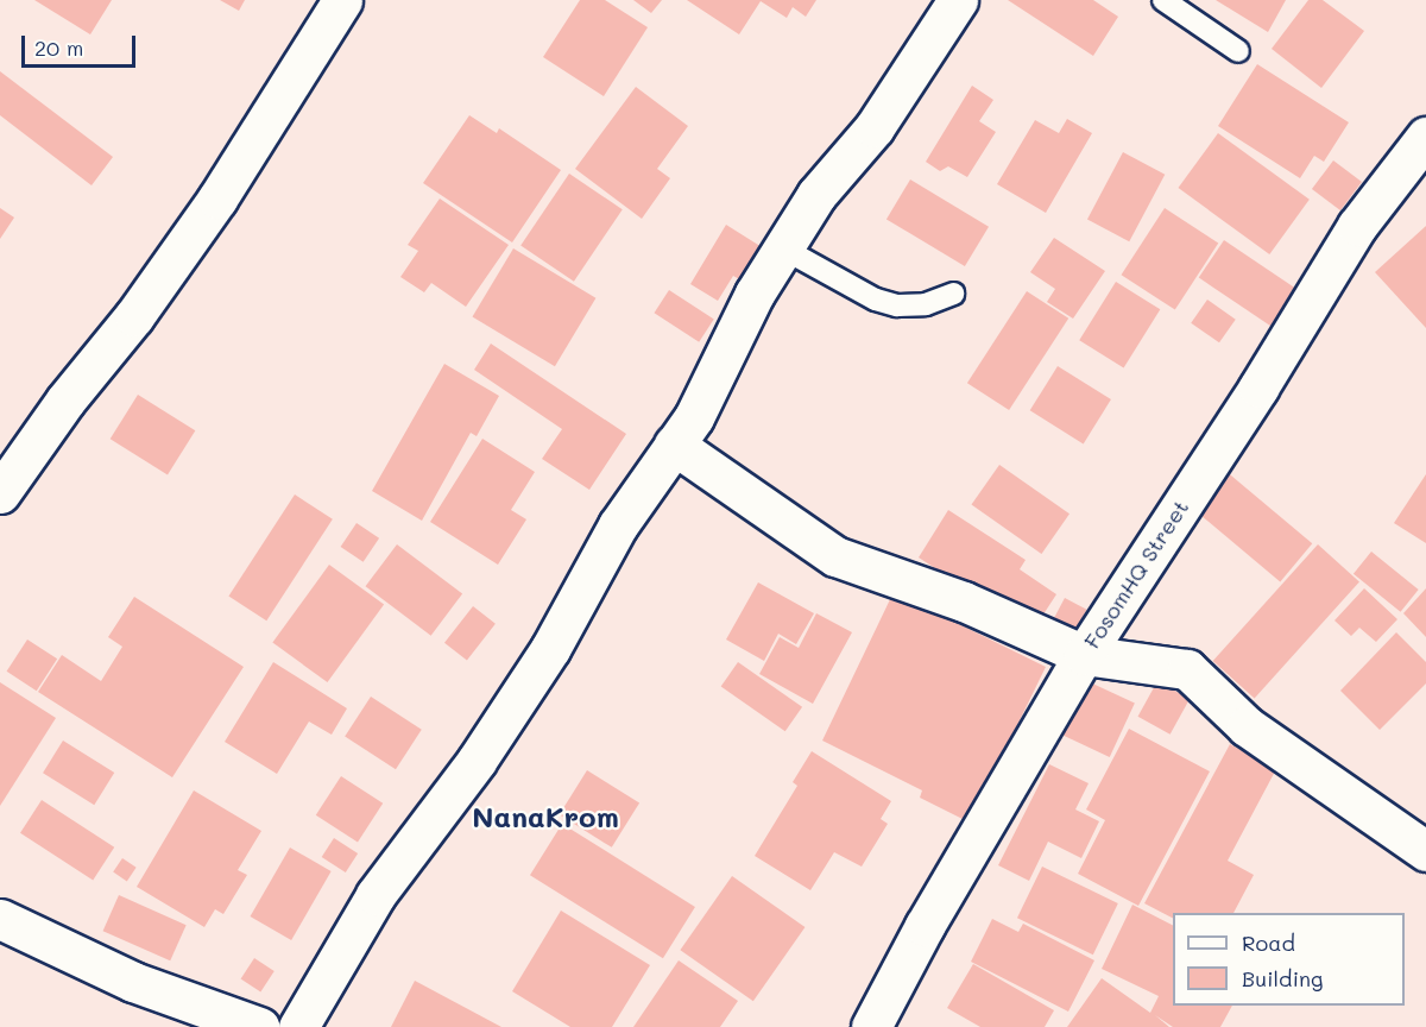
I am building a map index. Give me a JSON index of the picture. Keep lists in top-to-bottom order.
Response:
{
  "streets": {
    "street": ["FosomHQ Street"]
  },
  "districts": ["NanaKrom"],
  "legend": ["Road", "Building"],
  "scale_bar": "20 m"
}
